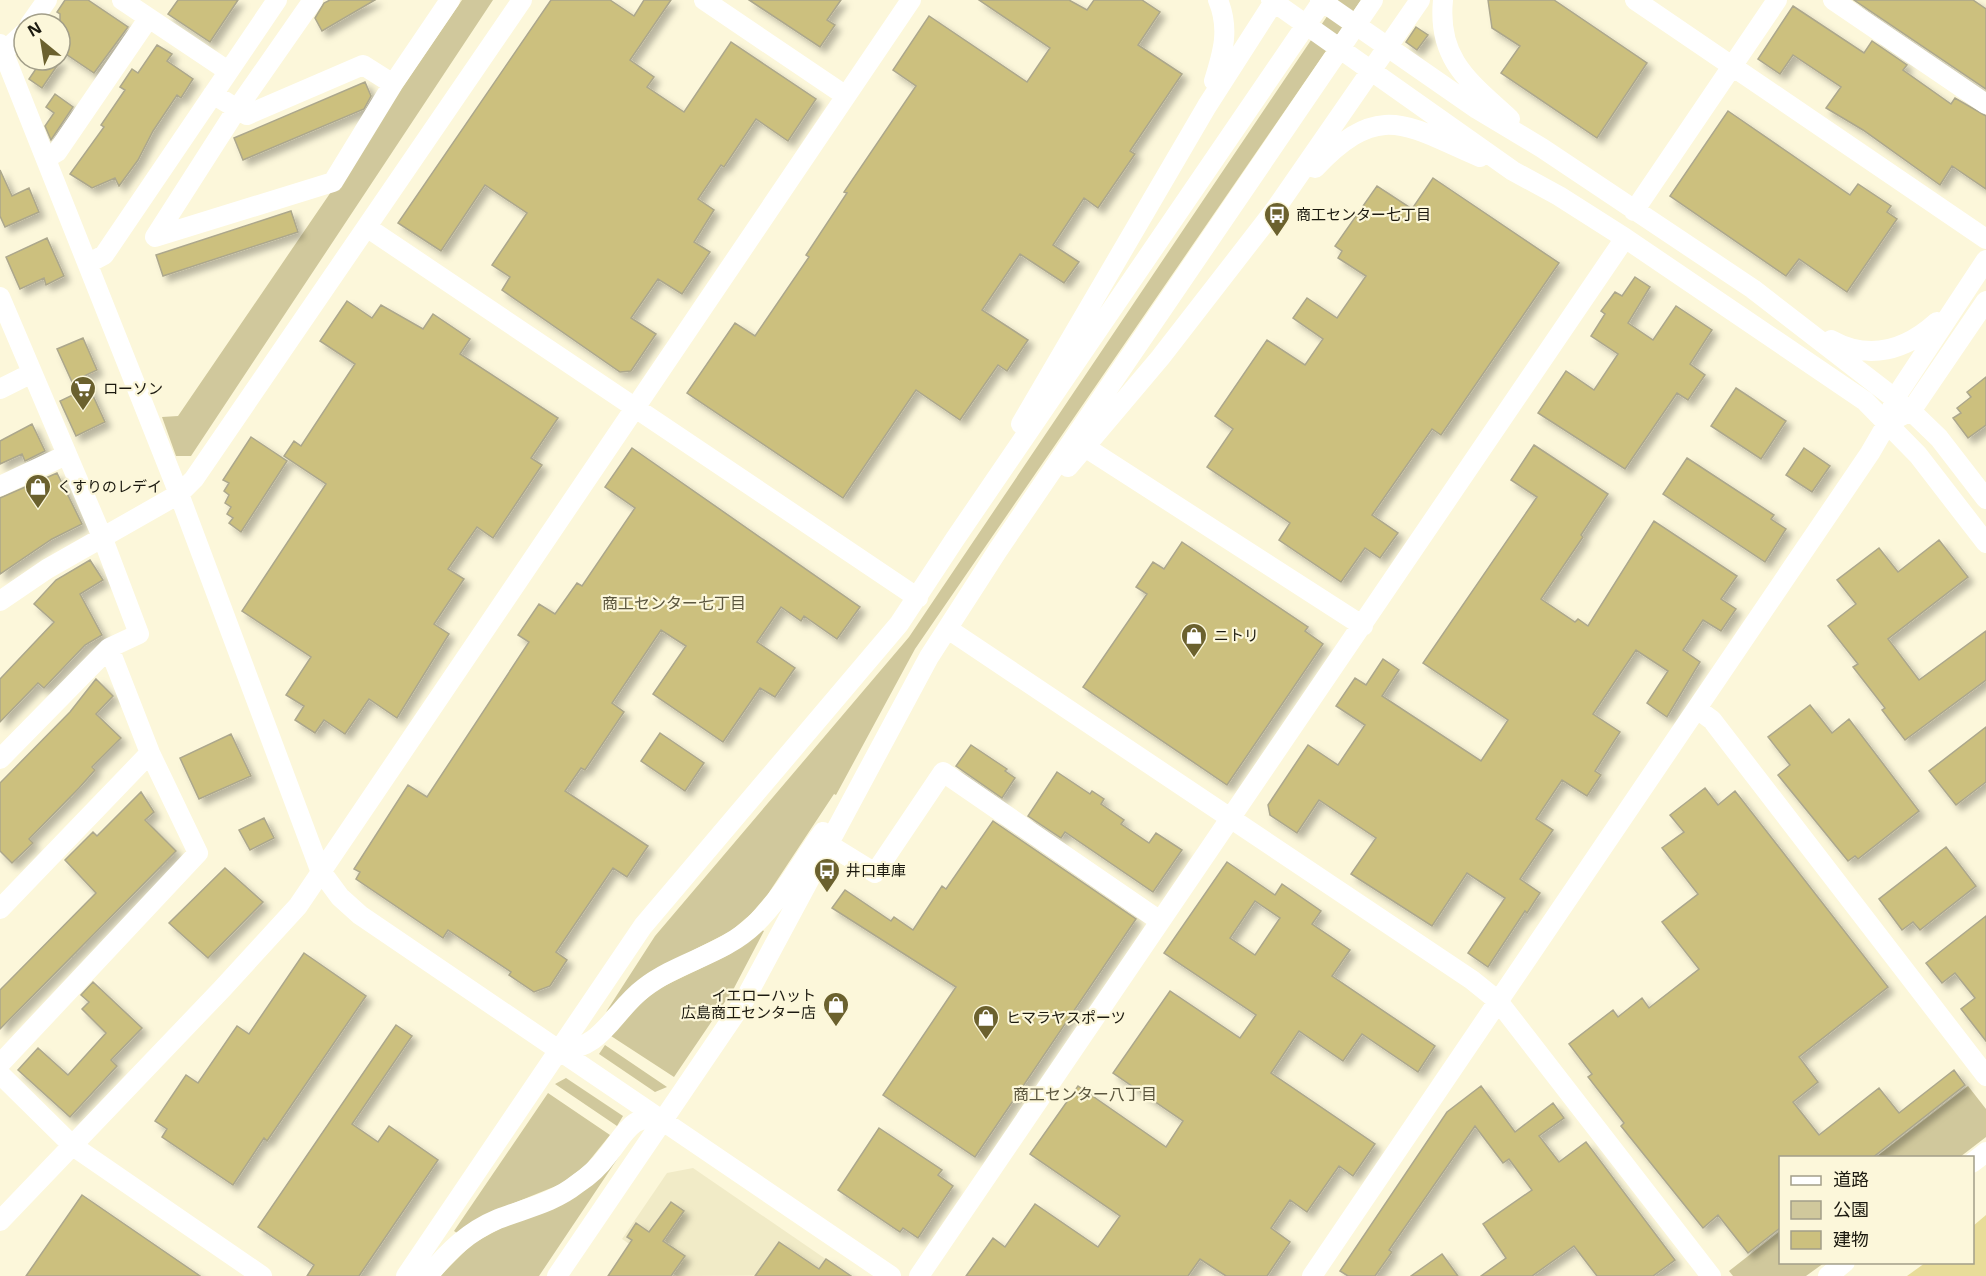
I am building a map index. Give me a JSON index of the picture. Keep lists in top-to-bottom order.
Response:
{
  "districts": ["商工センター七丁目", "商工センター八丁目"],
  "places": {
    "bus stop": ["商工センター七丁目", "井口車庫"],
    "supermarket": ["ローソン"],
    "shop": [
      "くすりのレデイ",
      "ニトリ",
      "イエローハット 広島商工センター店",
      "ヒマラヤスポーツ"
    ]
  },
  "legend": ["道路", "公園", "建物"],
  "north": "top left"
}
